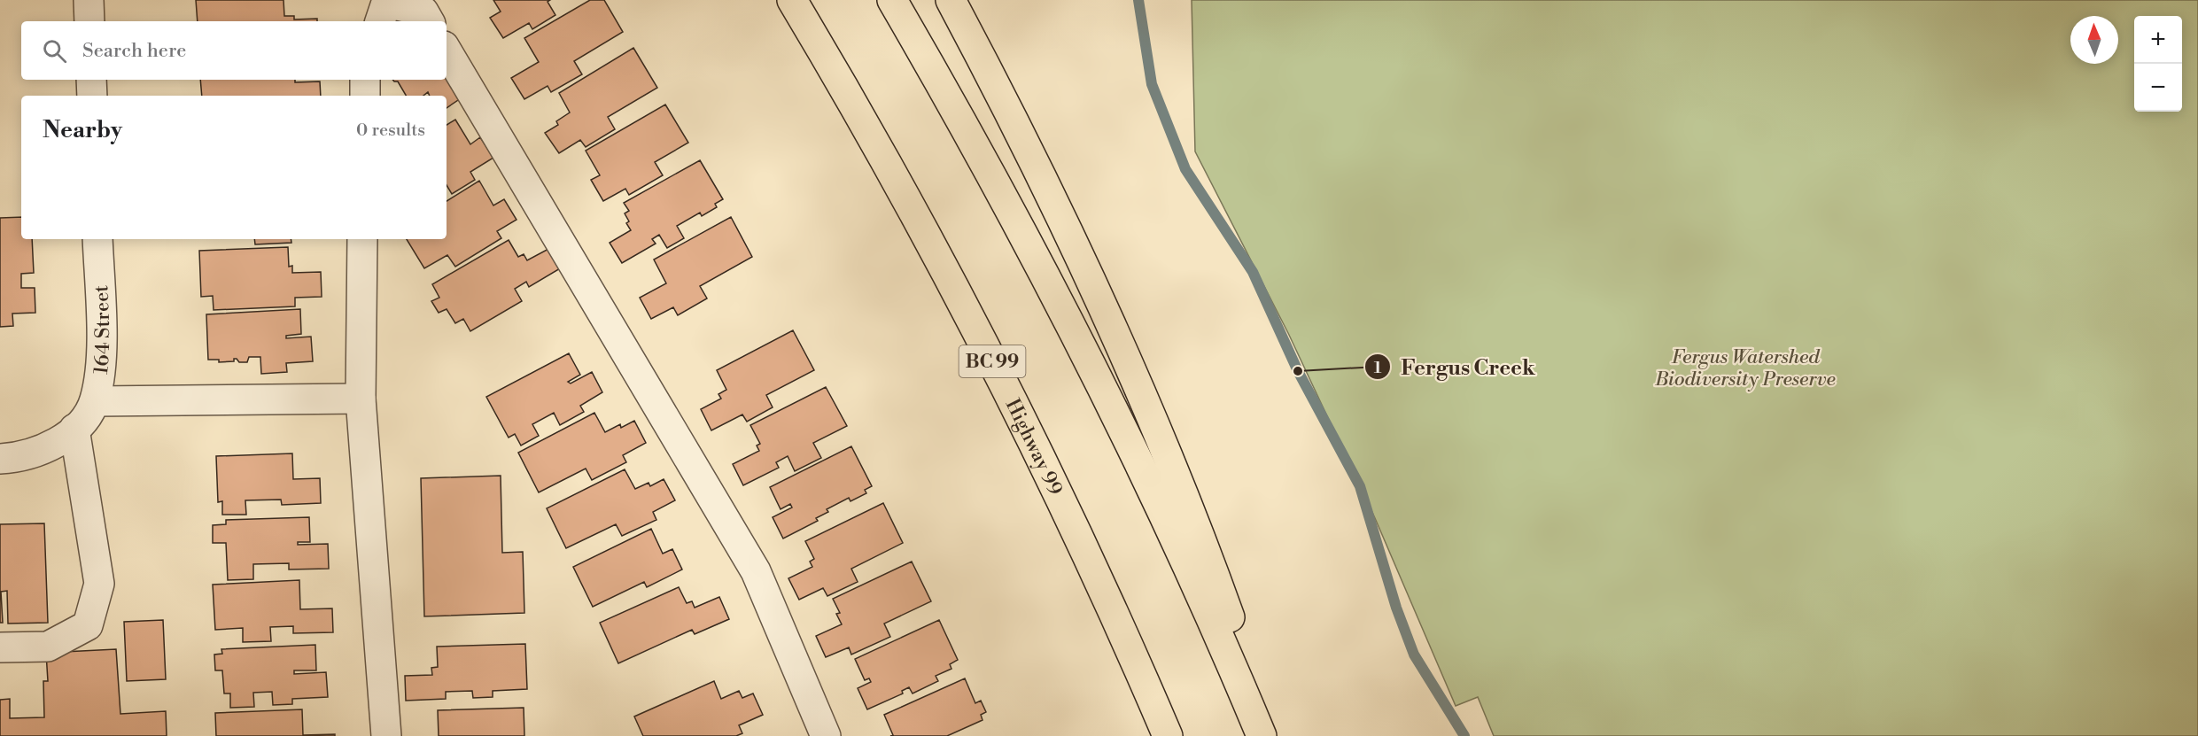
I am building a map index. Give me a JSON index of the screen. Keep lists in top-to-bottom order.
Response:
{
  "streets": {
    "highway": ["BC 99", "Highway 99"],
    "street": ["164 Street"]
  },
  "parks": ["Fergus Watershed Biodiversity Preserve"],
  "places": ["Fergus Creek"],
  "north": "top",
  "page": {
    "map_buttons": ["+", "−"],
    "search": "Search here",
    "heading": ["Nearby", "0 results"]
  }
}
